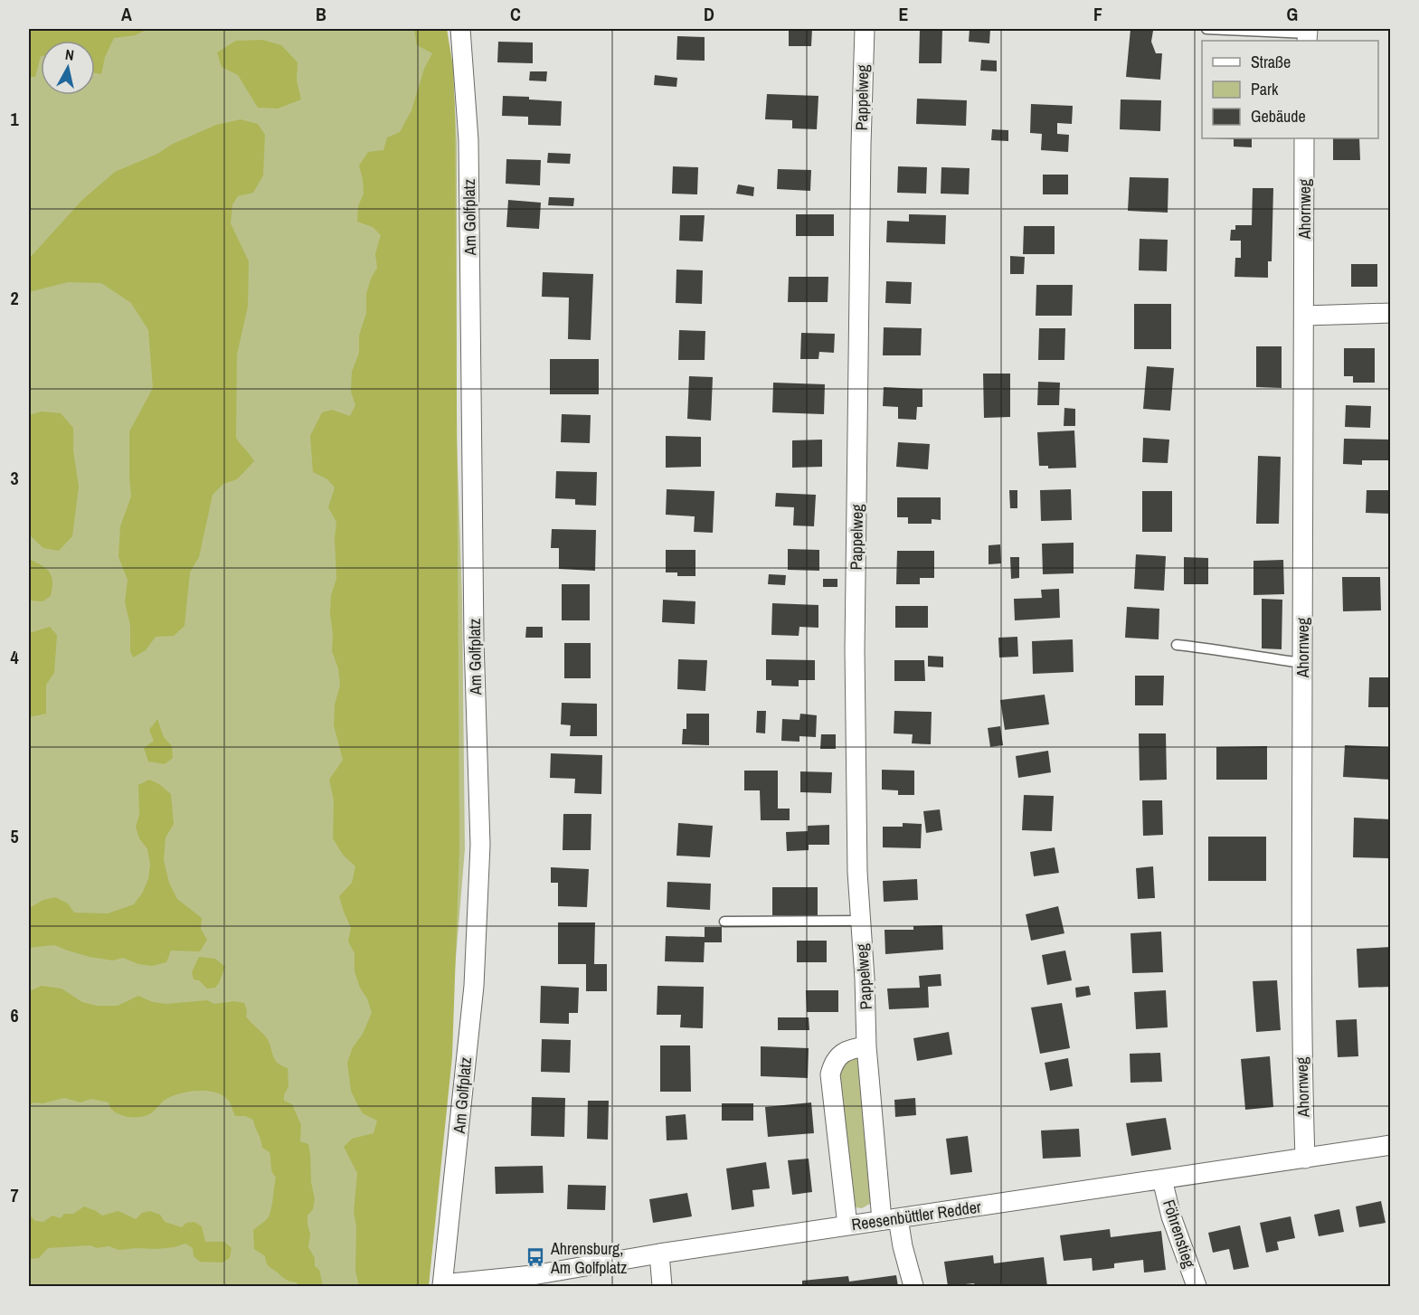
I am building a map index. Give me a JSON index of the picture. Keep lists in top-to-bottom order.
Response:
{
  "streets": {
    "street": [
      "Pappelweg",
      "Ahornweg",
      "Am Golfplatz",
      "Reesenbüttler Redder",
      "Föhrenstieg"
    ]
  },
  "crossings": [
    ["Pappelweg", "Reesenbüttler Redder"],
    ["Ahornweg", "Reesenbüttler Redder"],
    ["Am Golfplatz", "Reesenbüttler Redder"],
    ["Reesenbüttler Redder", "Föhrenstieg"]
  ],
  "places": {
    "bus stop": ["Ahrensburg, Am Golfplatz"]
  },
  "legend": ["Straße", "Park", "Gebäude"],
  "north": "top",
  "grid": {
    "columns": [
      "A",
      "B",
      "C",
      "D",
      "E",
      "F",
      "G"
    ],
    "rows": [
      "1",
      "2",
      "3",
      "4",
      "5",
      "6",
      "7"
    ]
  }
}
